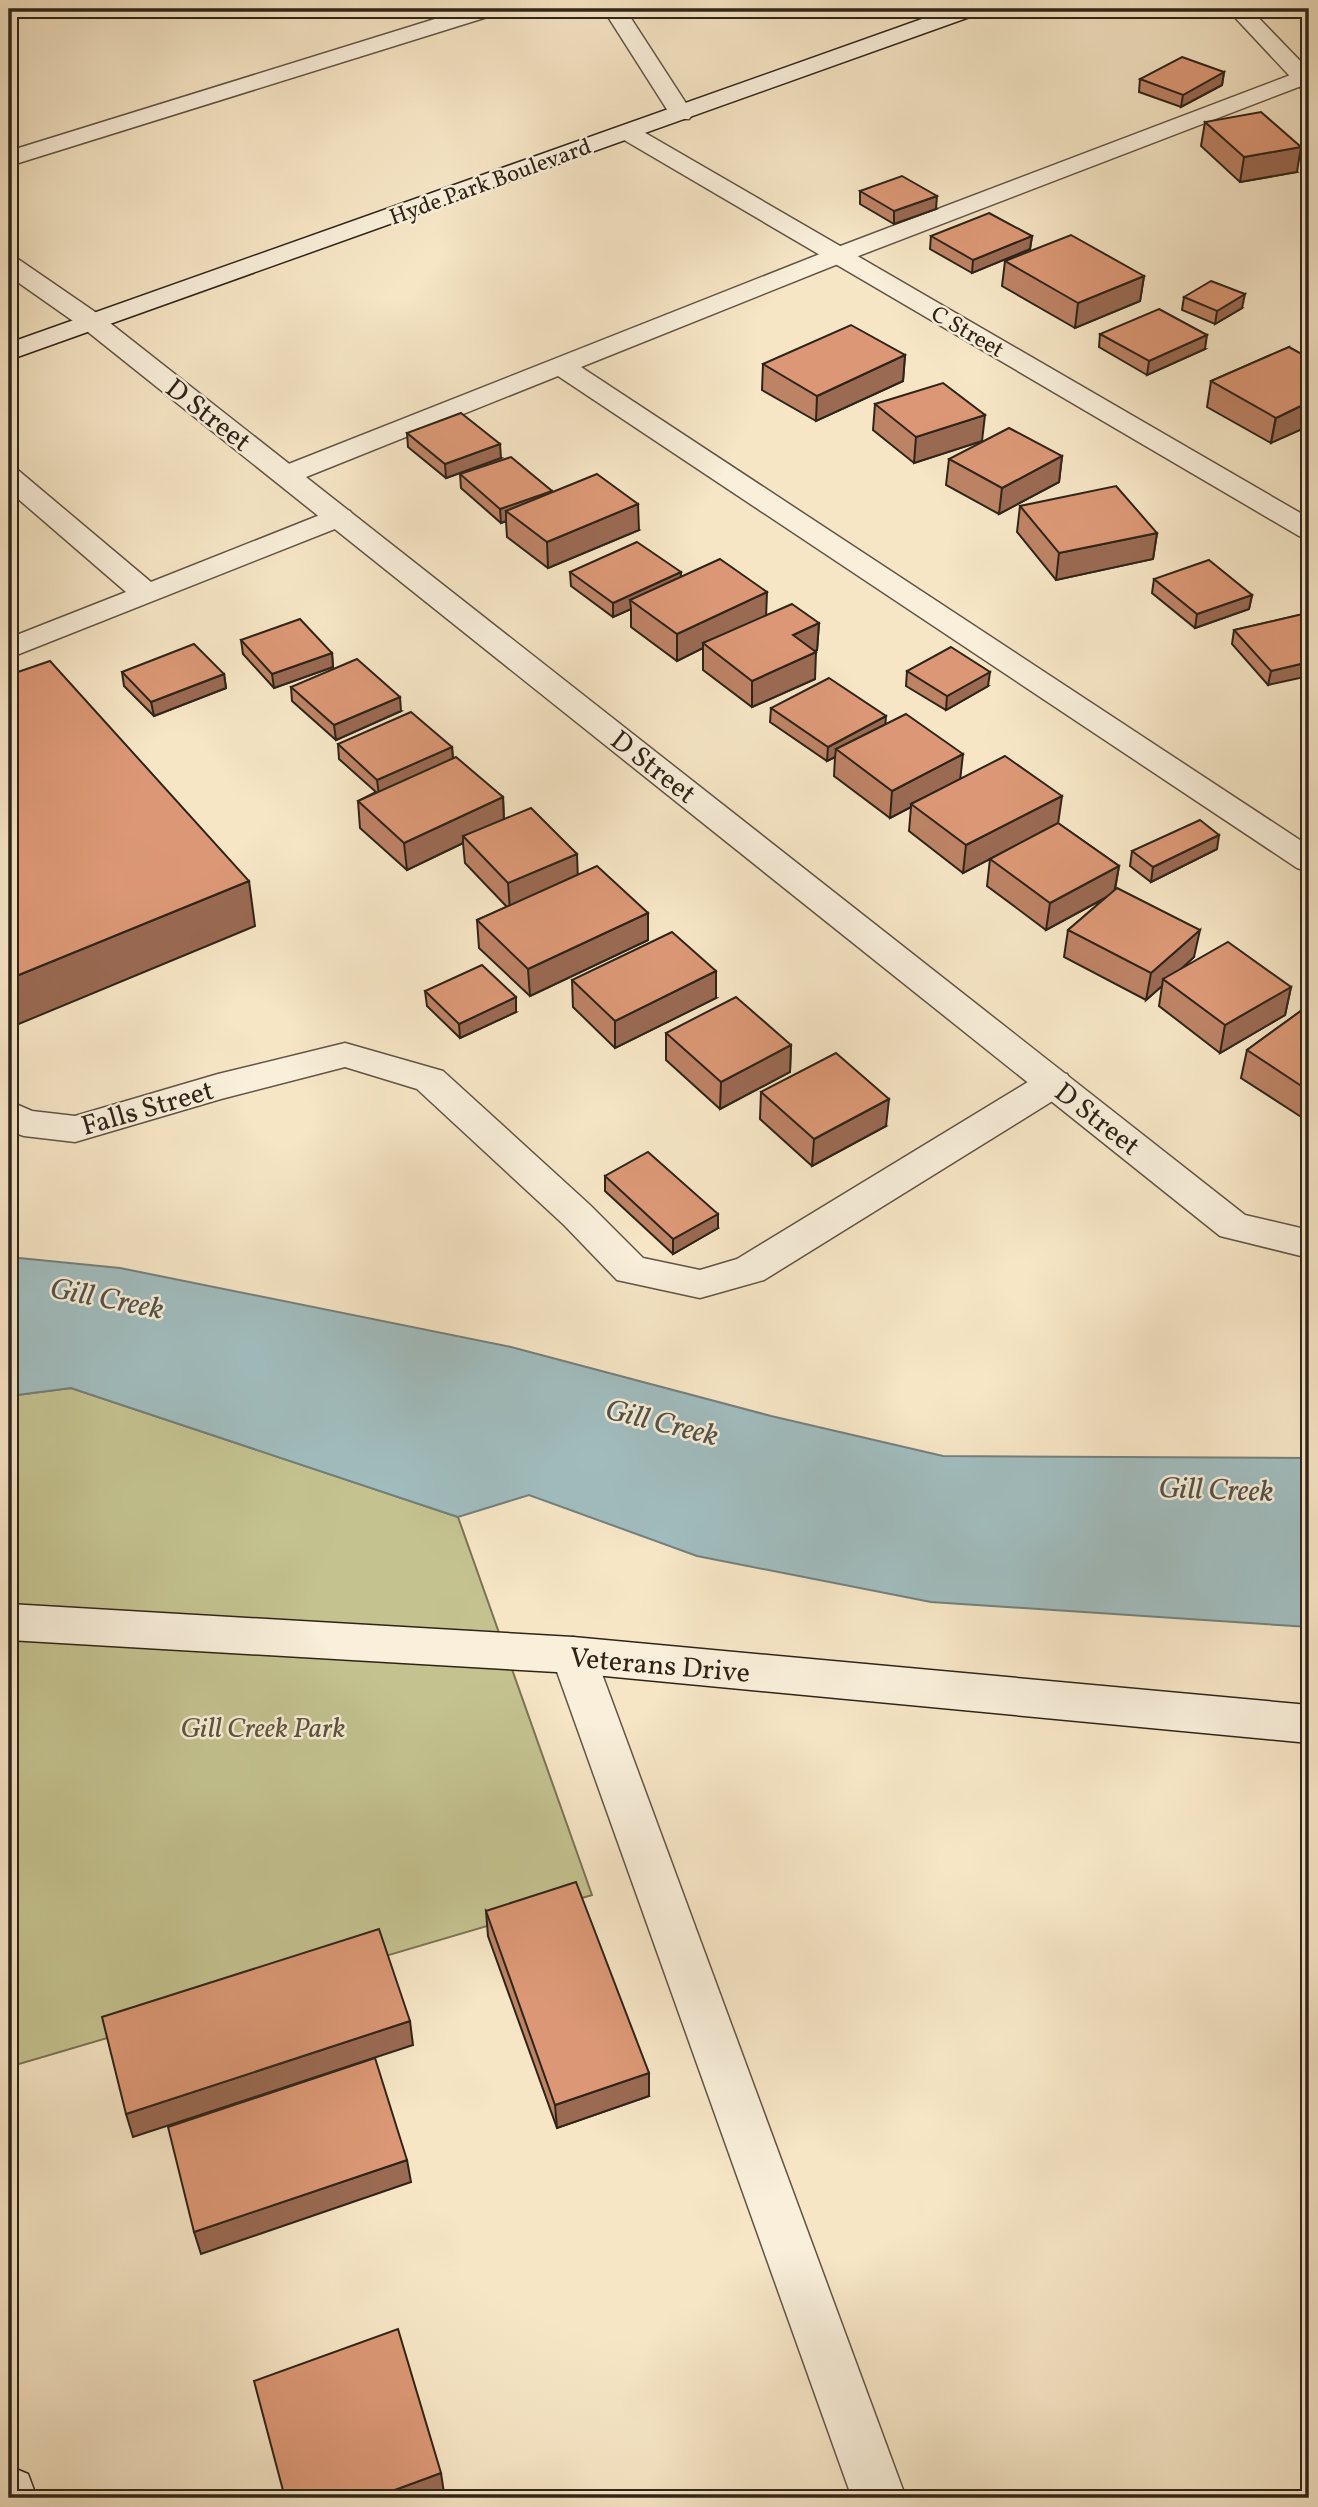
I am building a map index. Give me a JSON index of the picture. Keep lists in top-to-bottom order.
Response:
{
  "streets": {
    "street": [
      "Hyde Park Boulevard",
      "C Street",
      "D Street",
      "Falls Street",
      "Veterans Drive"
    ]
  },
  "crossings": [
    ["Hyde Park Boulevard", "C Street"],
    ["Hyde Park Boulevard", "D Street"],
    ["D Street", "Falls Street"]
  ],
  "water": ["Gill Creek"],
  "parks": ["Gill Creek Park"]
}
